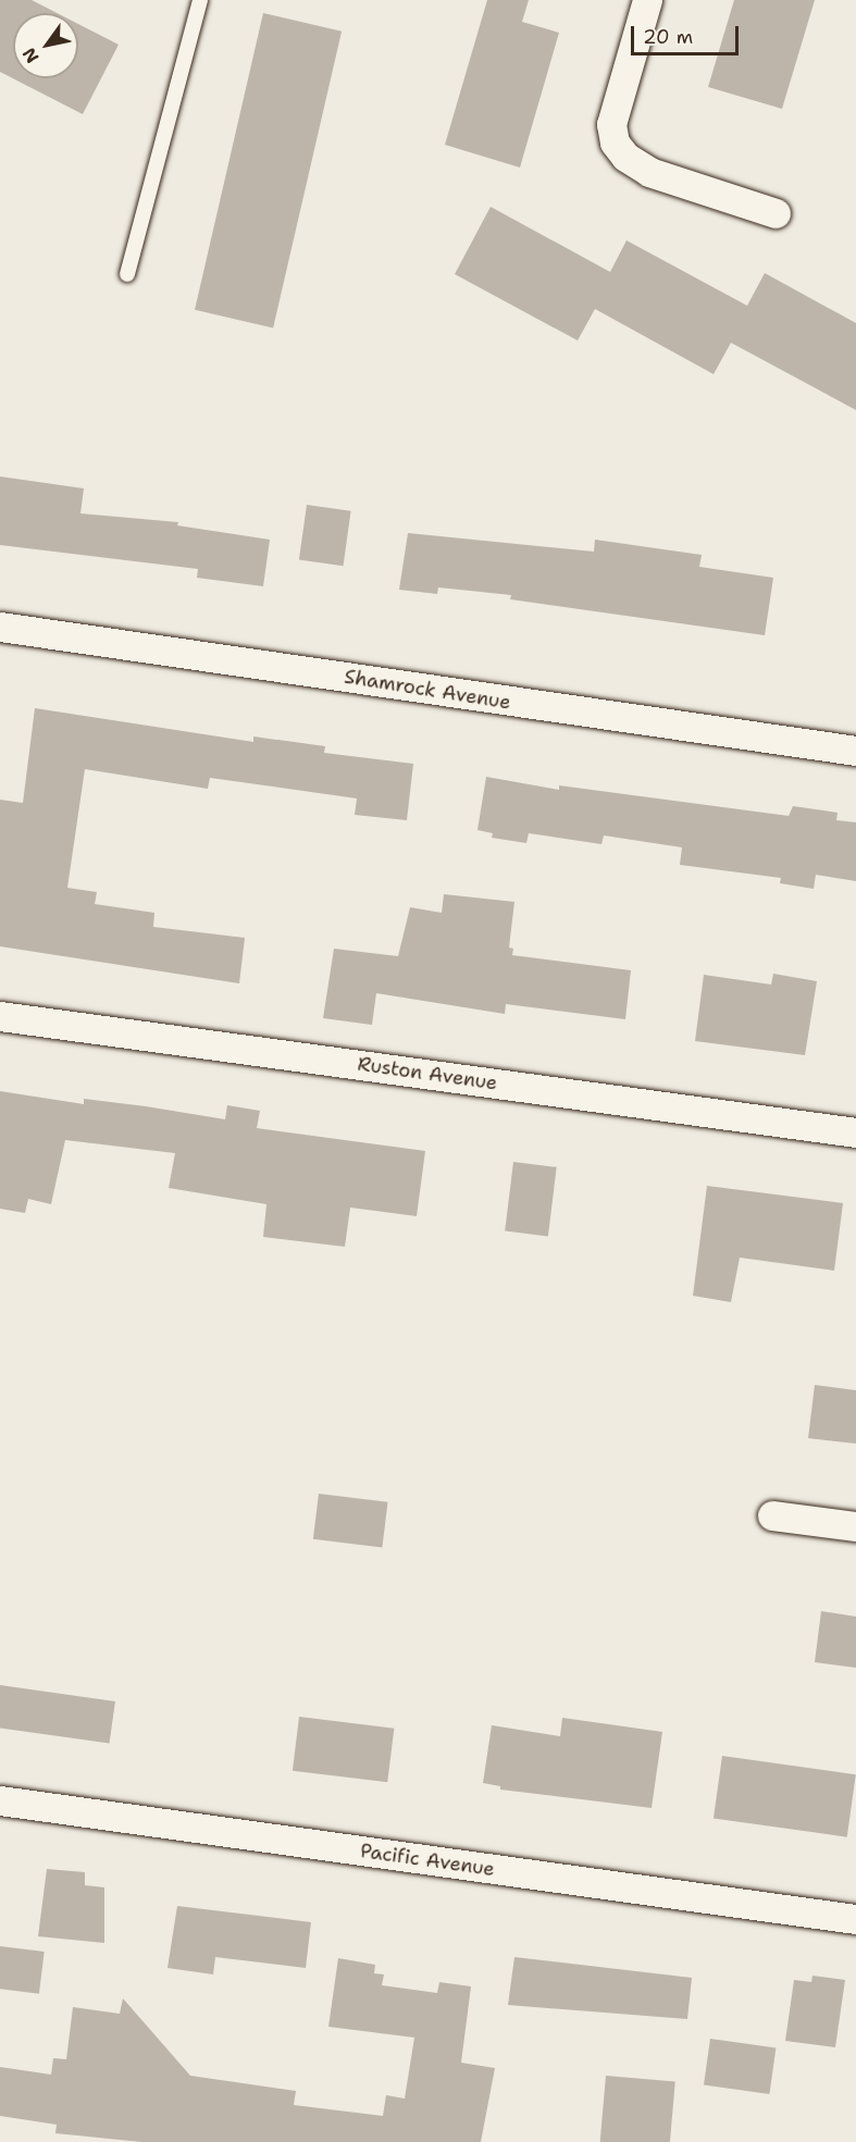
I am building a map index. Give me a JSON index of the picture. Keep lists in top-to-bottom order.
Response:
{
  "streets": {
    "street": ["Shamrock Avenue", "Ruston Avenue", "Pacific Avenue"]
  },
  "scale_bar": "20 m",
  "north": "bottom left"
}
